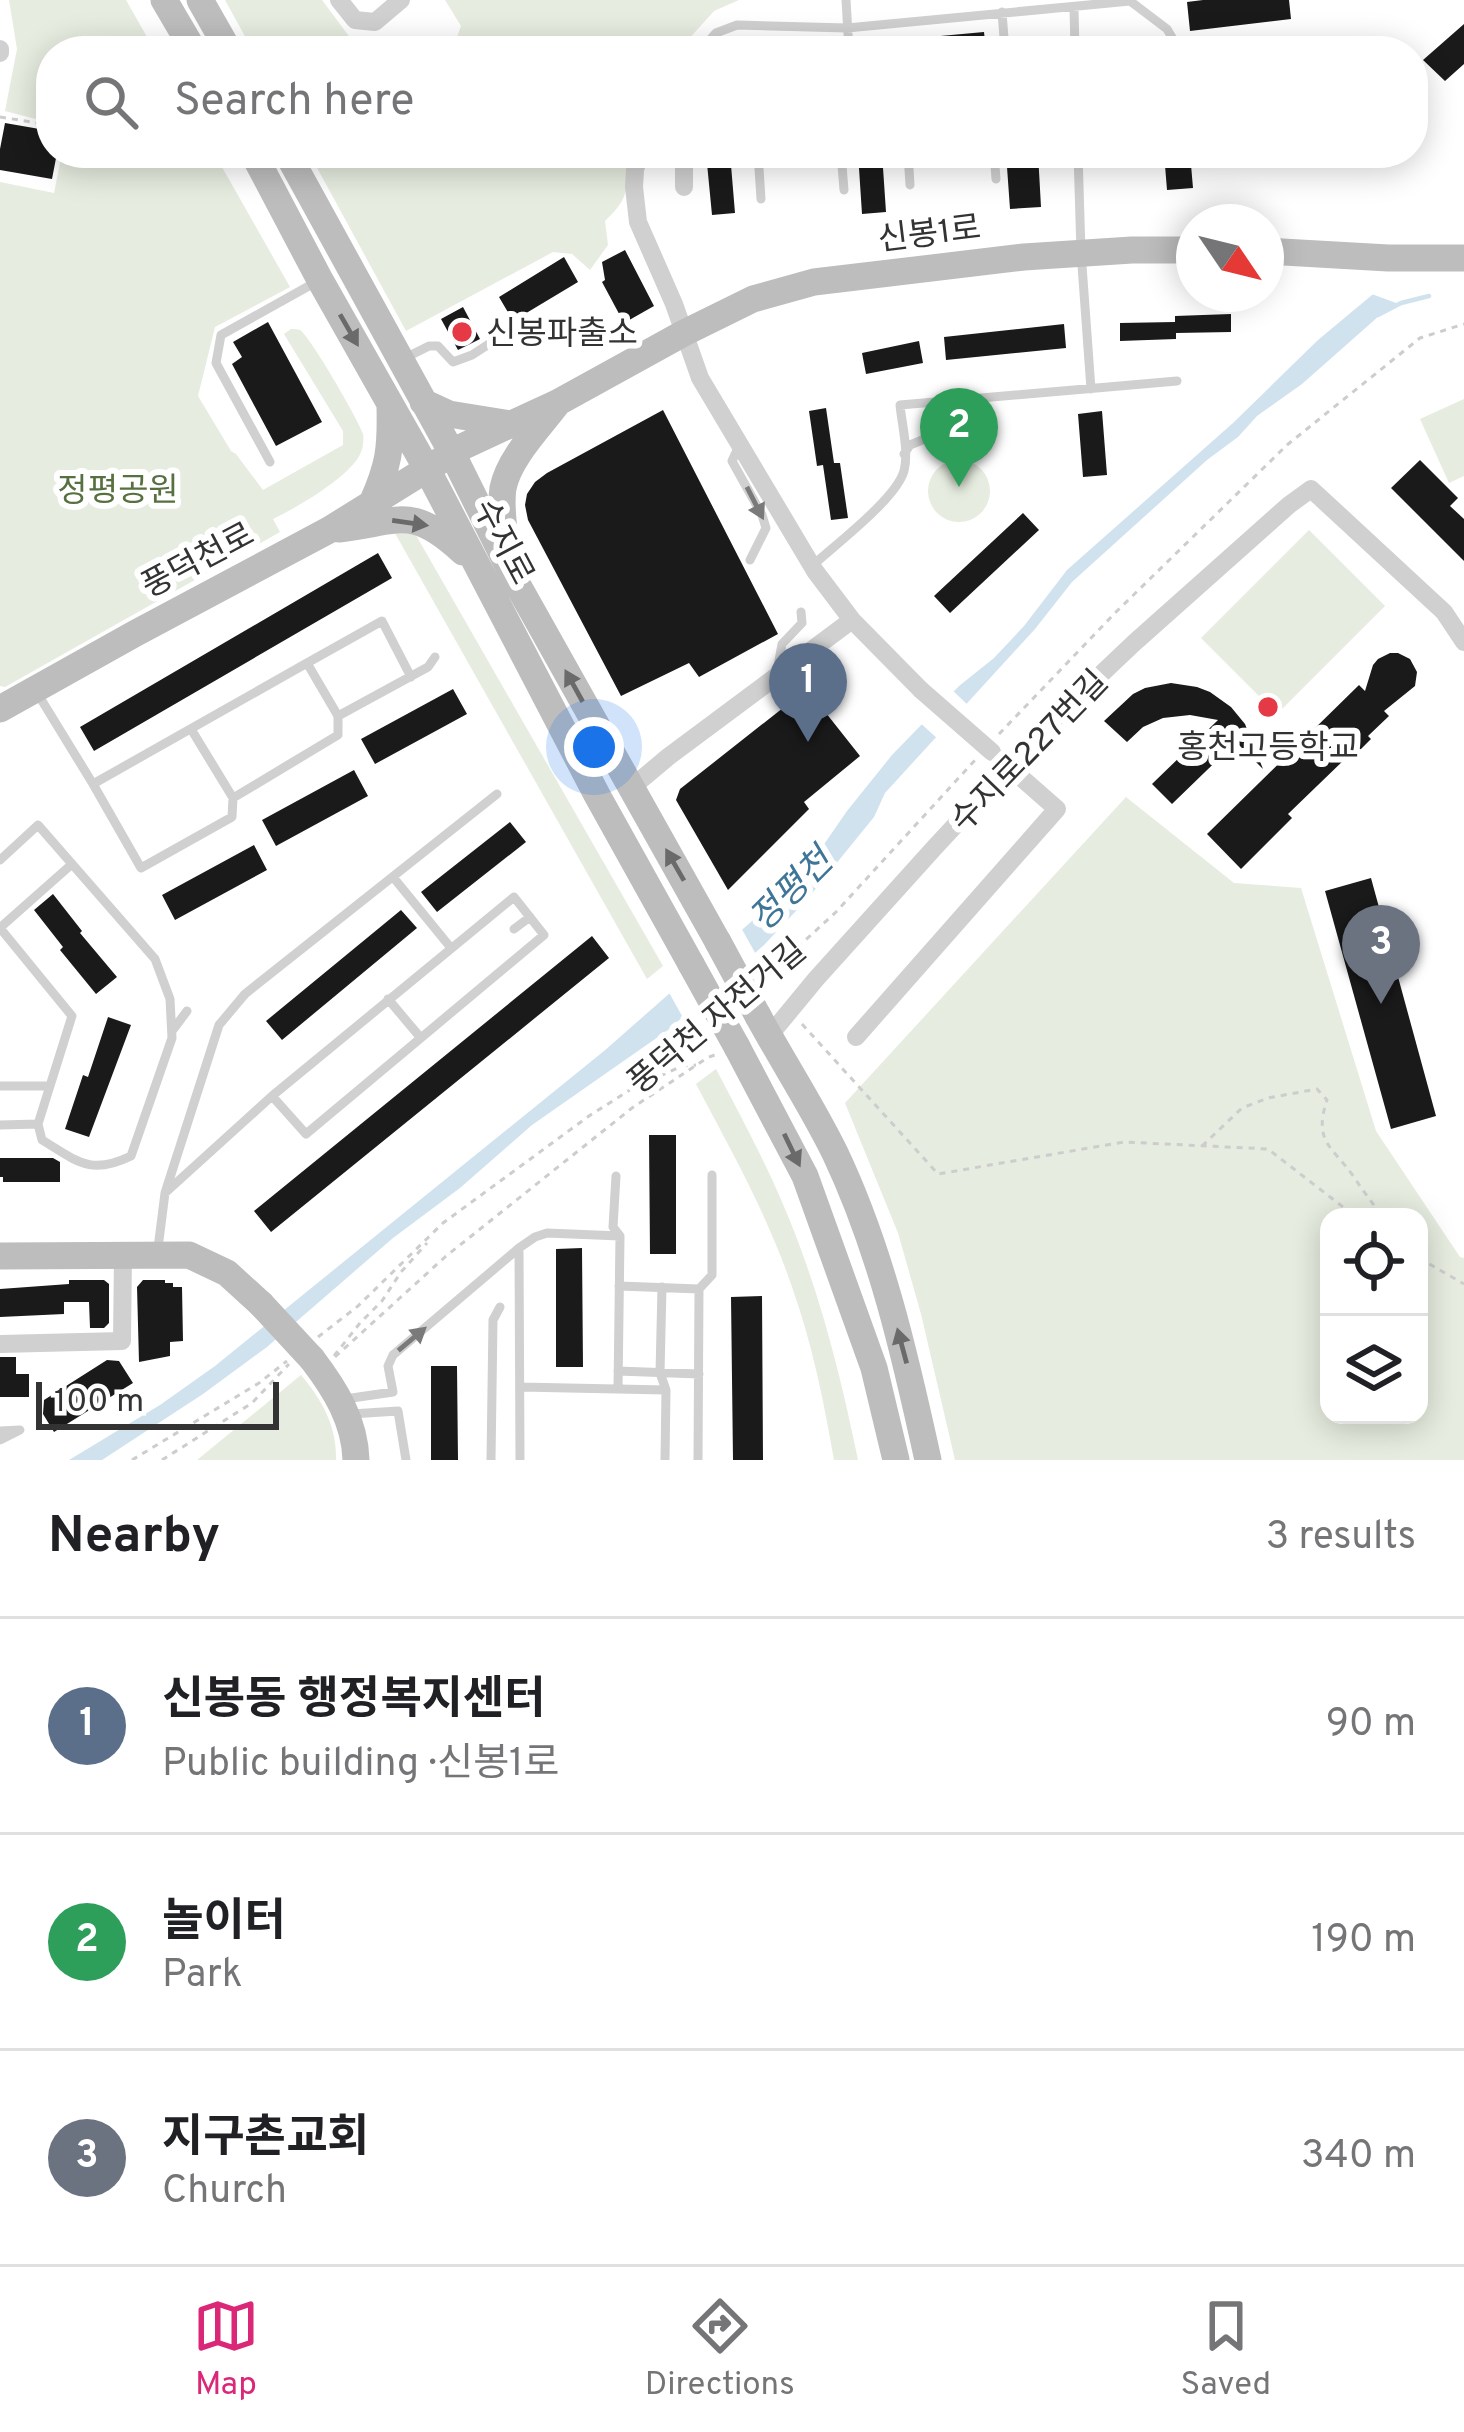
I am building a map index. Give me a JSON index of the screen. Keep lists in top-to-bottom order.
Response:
{
  "streets": {
    "main road": ["신봉1로", "수지로", "풍덕천로"],
    "street": ["수지로227번길"],
    "path": ["풍덕천 자전거길"]
  },
  "crossings": [
    ["신봉1로", "수지로"],
    ["신봉1로", "풍덕천로"],
    ["수지로", "풍덕천로"],
    ["수지로", "수지로227번길"]
  ],
  "water": ["정평천"],
  "parks": ["정평공원"],
  "places": ["신봉파출소", "홍천고등학교"],
  "scale_bar": "100 m",
  "north": "bottom right",
  "page": {
    "search": "Search here",
    "pins": ["2", "1", "3"],
    "scale": "100 m",
    "heading": ["Nearby", "3 results"],
    "list": [
      {
        "mark": "1",
        "name": "신봉동 행정복지센터",
        "note": "Public building · 신봉1로",
        "value": "90 m"
      },
      {
        "mark": "2",
        "name": "놀이터",
        "note": "Park",
        "value": "190 m"
      },
      {
        "mark": "3",
        "name": "지구촌교회",
        "note": "Church",
        "value": "340 m"
      }
    ],
    "nav": ["Map", "Directions", "Saved"]
  }
}
